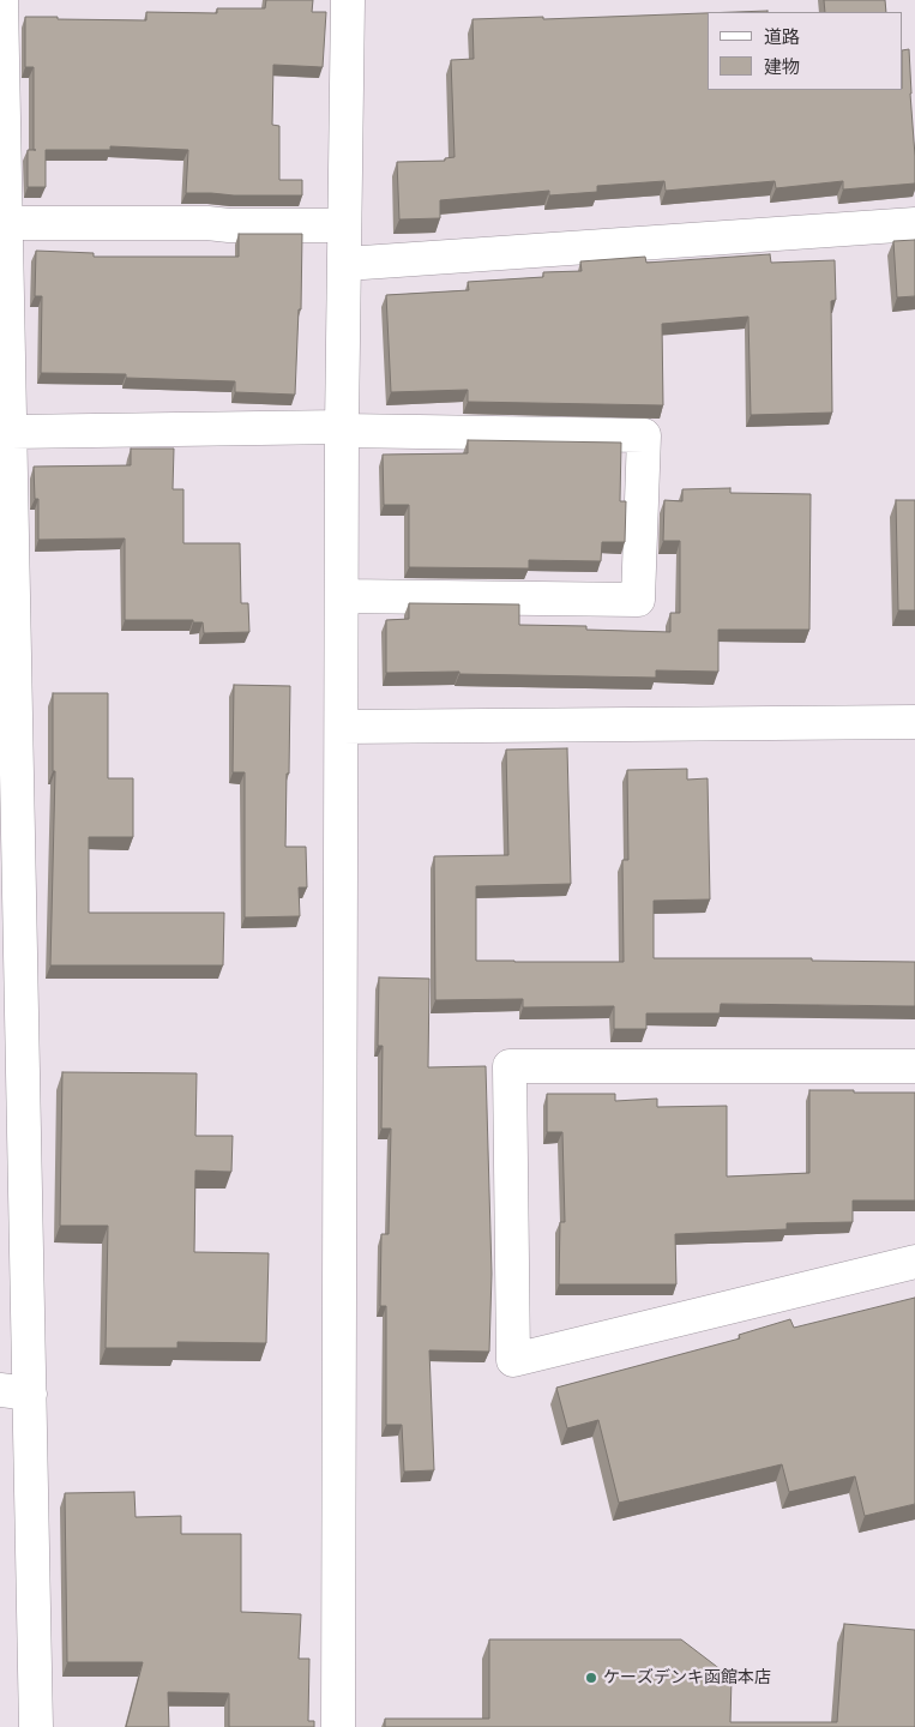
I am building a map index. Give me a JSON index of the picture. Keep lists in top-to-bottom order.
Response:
{
  "places": ["ケーズデンキ函館本店"],
  "legend": ["道路", "建物"]
}
